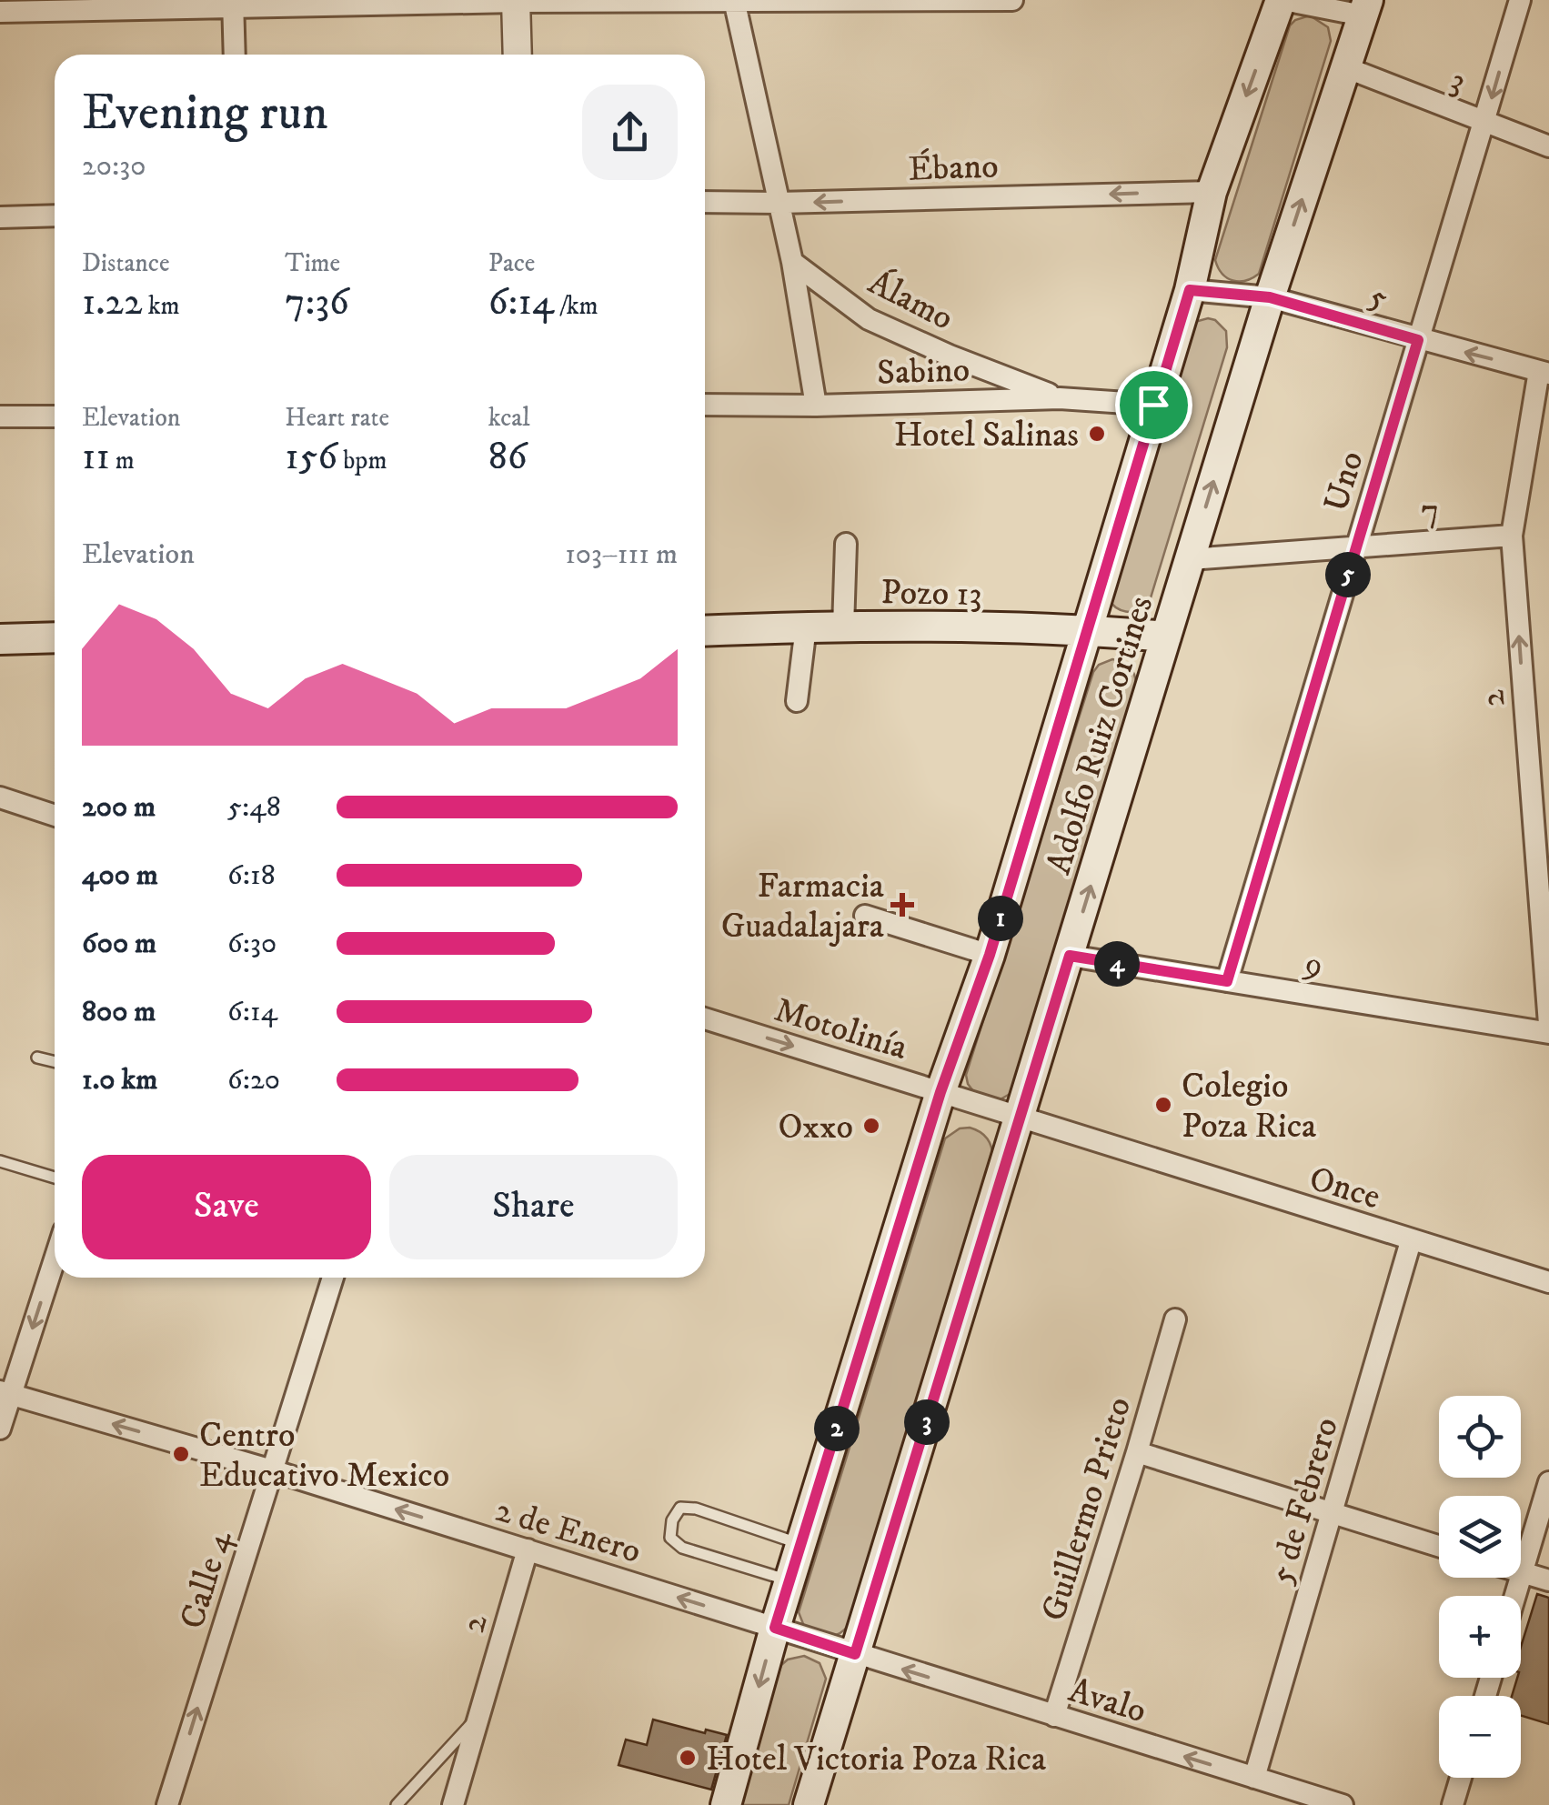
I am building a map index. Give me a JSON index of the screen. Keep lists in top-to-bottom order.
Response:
{
  "streets": {
    "main road": ["Pozo 13", "Adolfo Ruiz Cortines"],
    "street": [
      "3",
      "Ébano",
      "5",
      "Álamo",
      "Sabino",
      "Uno",
      "7",
      "2",
      "9",
      "Motolinía",
      "Once",
      "5 de Febrero",
      "Guillermo Prieto",
      "2 de Enero",
      "Calle 4",
      "Avalo"
    ]
  },
  "crossings": [
    ["3", "Uno"],
    ["3", "Adolfo Ruiz Cortines"],
    ["Ébano", "Adolfo Ruiz Cortines"],
    ["5", "Uno"],
    ["5", "2"],
    ["5", "Adolfo Ruiz Cortines"],
    ["Álamo", "Sabino"],
    ["Sabino", "Adolfo Ruiz Cortines"],
    ["Uno", "7"],
    ["Uno", "9"],
    ["7", "2"],
    ["7", "Adolfo Ruiz Cortines"],
    ["Pozo 13", "Adolfo Ruiz Cortines"],
    ["2", "2 de Enero"],
    ["Adolfo Ruiz Cortines", "9"],
    ["Adolfo Ruiz Cortines", "Motolinía"],
    ["Adolfo Ruiz Cortines", "Once"],
    ["Adolfo Ruiz Cortines", "2 de Enero"],
    ["Adolfo Ruiz Cortines", "Avalo"],
    ["Motolinía", "Once"],
    ["Once", "5 de Febrero"],
    ["5 de Febrero", "Avalo"],
    ["Guillermo Prieto", "Avalo"],
    ["2 de Enero", "Calle 4"],
    ["2 de Enero", "Avalo"]
  ],
  "one_way": [
    "Ébano",
    "5",
    "2",
    "2 de Enero",
    "Calle 4",
    "Avalo"
  ],
  "places": {
    "other": [
      "Hotel Salinas",
      "Colegio Poza Rica",
      "Oxxo",
      "Centro Educativo Mexico",
      "Hotel Victoria Poza Rica"
    ],
    "health": ["Farmacia Guadalajara"]
  },
  "page": {
    "heading": ["Evening run", "20:30"],
    "stats": [
      ["Distance", "1.22 km"],
      ["Time", "7:36"],
      ["Pace", "6:14 /km"],
      ["Elevation", "11 m"],
      ["Heart rate", "156 bpm"],
      ["kcal", "86"]
    ],
    "chart": ["Elevation", "103–111 m"],
    "pins": [
      "5",
      "1",
      "4",
      "3",
      "2"
    ],
    "list": [
      {
        "name": "200 m",
        "note": "5:48"
      },
      {
        "name": "400 m",
        "note": "6:18"
      },
      {
        "name": "600 m",
        "note": "6:30"
      },
      {
        "name": "800 m",
        "note": "6:14"
      },
      {
        "name": "1.0 km",
        "note": "6:20"
      }
    ],
    "buttons": ["Save", "Share"],
    "map_buttons": ["+", "−"]
  }
}
